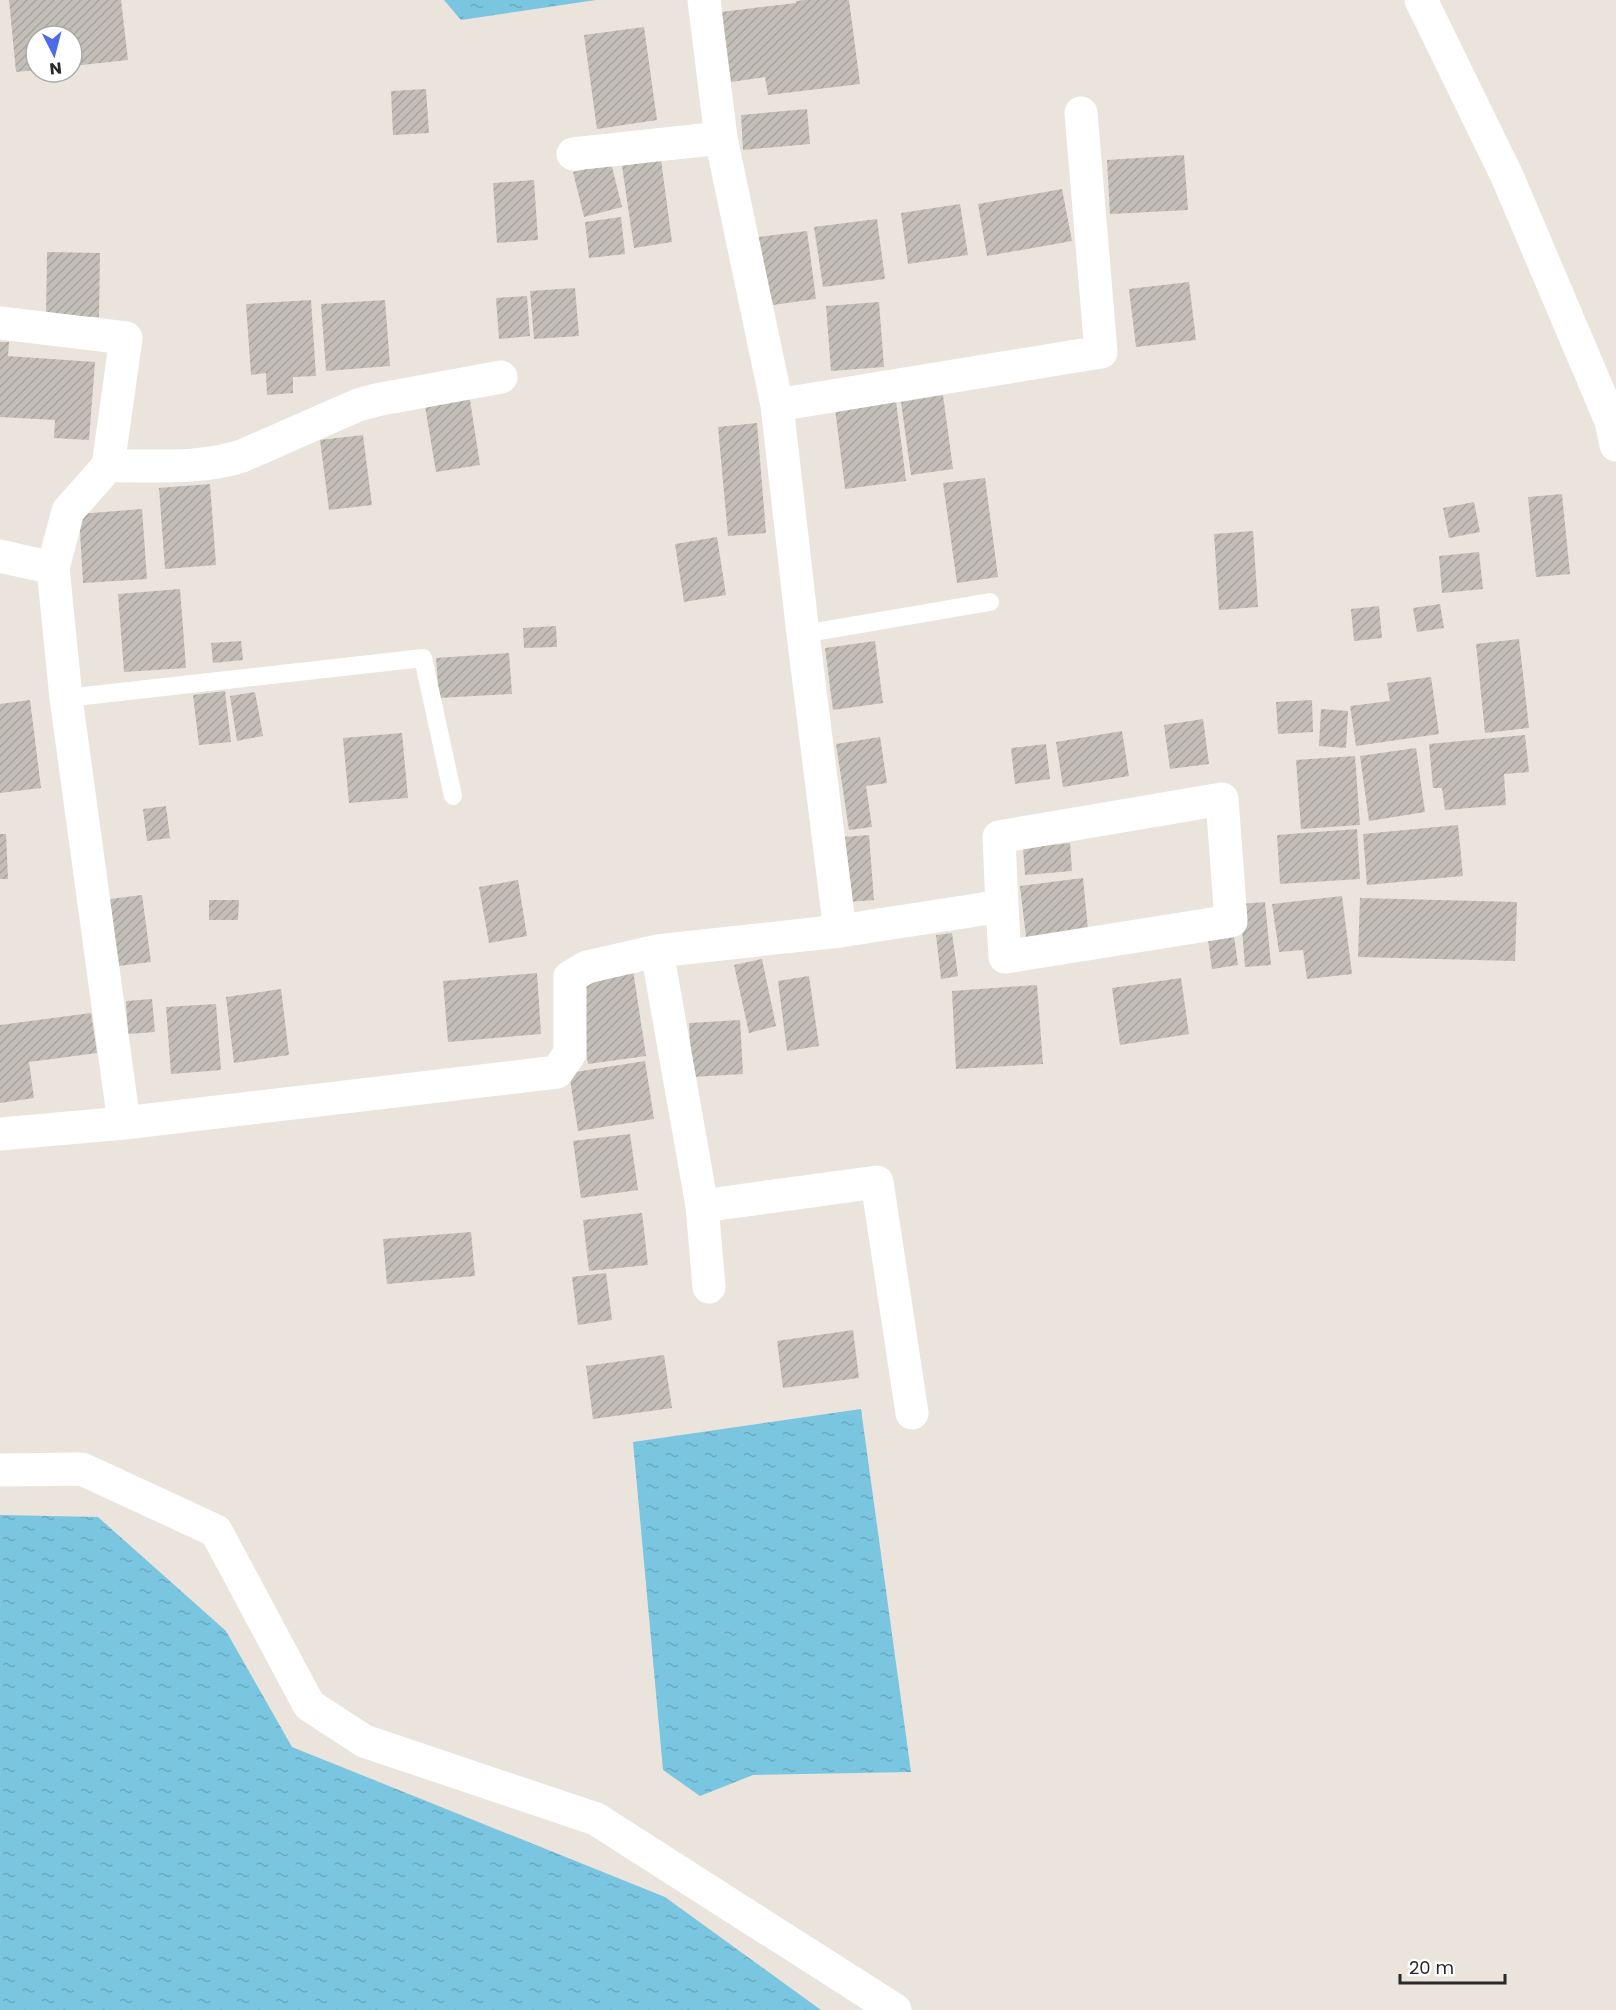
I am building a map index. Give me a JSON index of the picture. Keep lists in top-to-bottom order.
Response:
{
  "scale_bar": "20 m",
  "north": "bottom"
}
